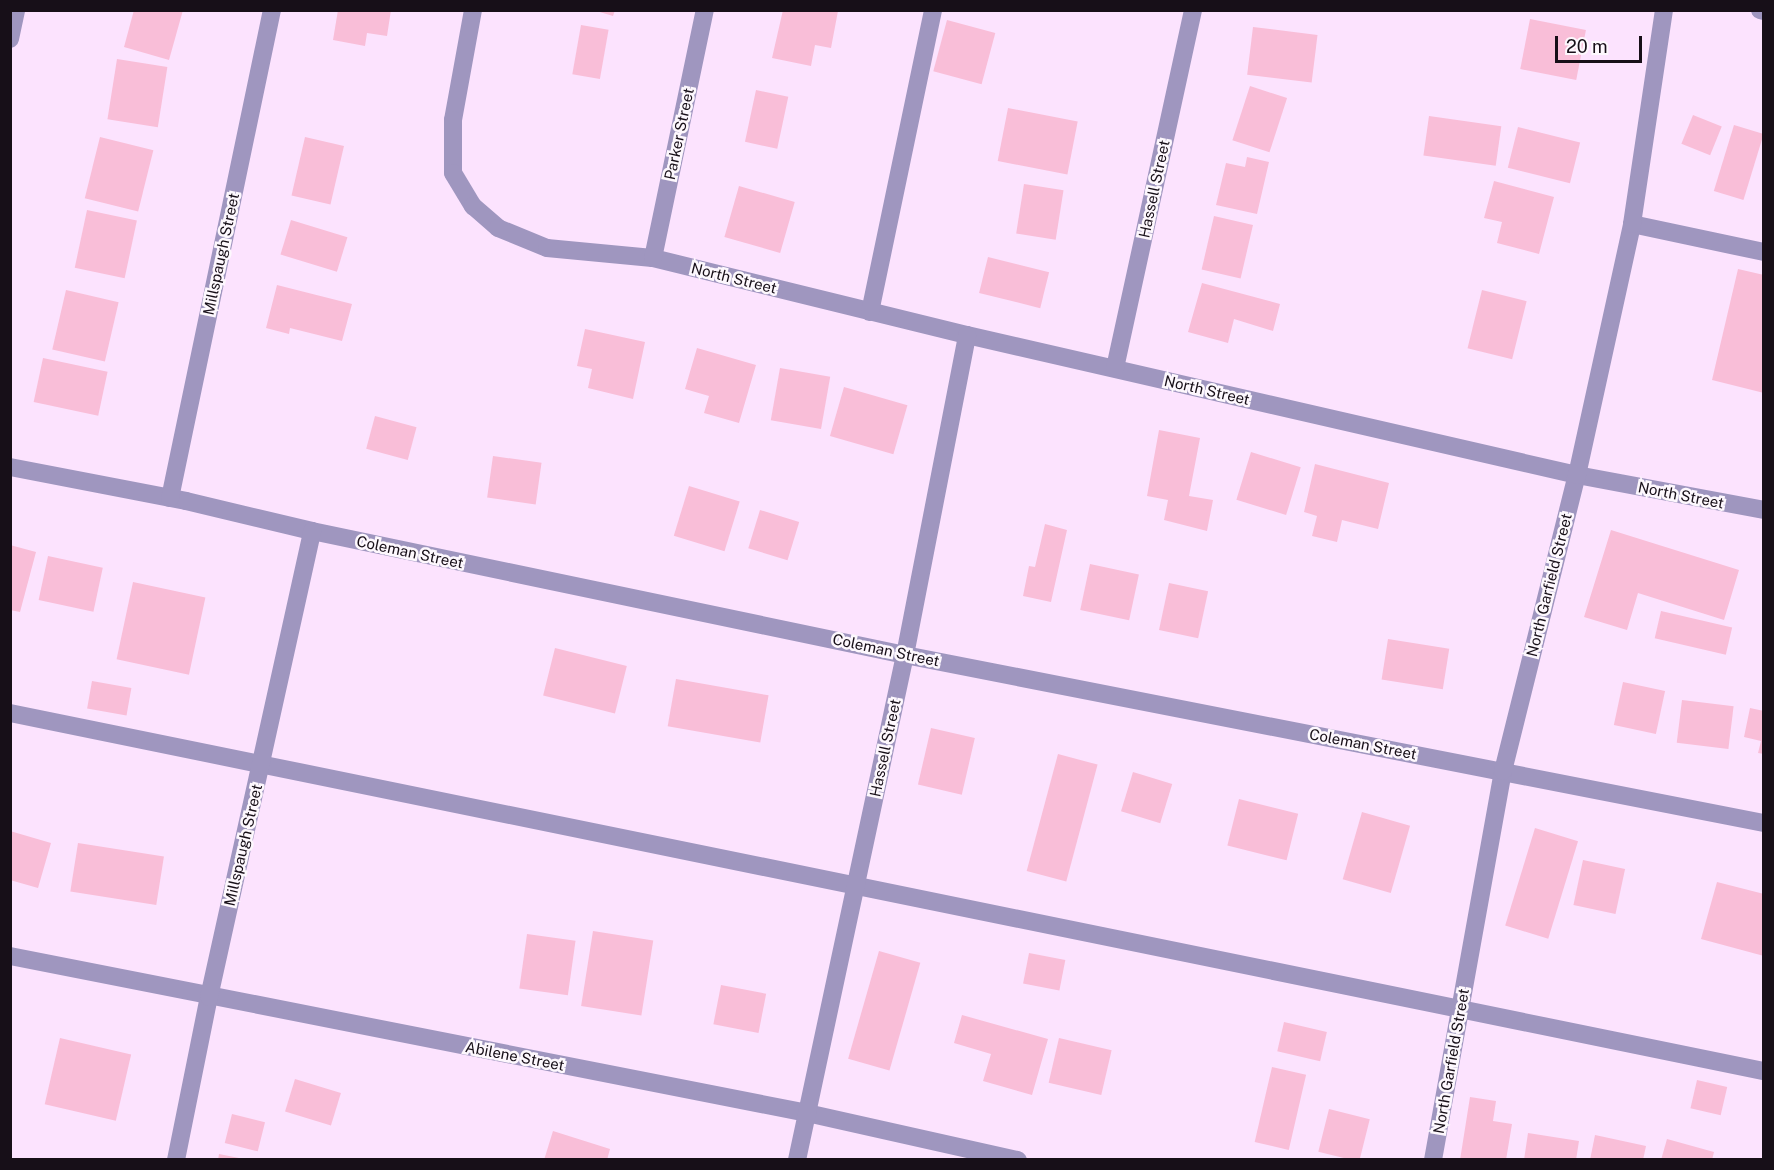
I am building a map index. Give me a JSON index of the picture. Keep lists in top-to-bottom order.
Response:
{
  "streets": {
    "street": [
      "Parker Street",
      "Hassell Street",
      "Millspaugh Street",
      "North Street",
      "Coleman Street",
      "North Garfield Street",
      "Abilene Street"
    ]
  },
  "crossings": [
    ["Parker Street", "North Street"],
    ["Hassell Street", "North Street"],
    ["Hassell Street", "Coleman Street"],
    ["Hassell Street", "Abilene Street"],
    ["Millspaugh Street", "Coleman Street"],
    ["Millspaugh Street", "Abilene Street"],
    ["North Street", "North Garfield Street"],
    ["Coleman Street", "North Garfield Street"]
  ],
  "scale_bar": "20 m"
}
